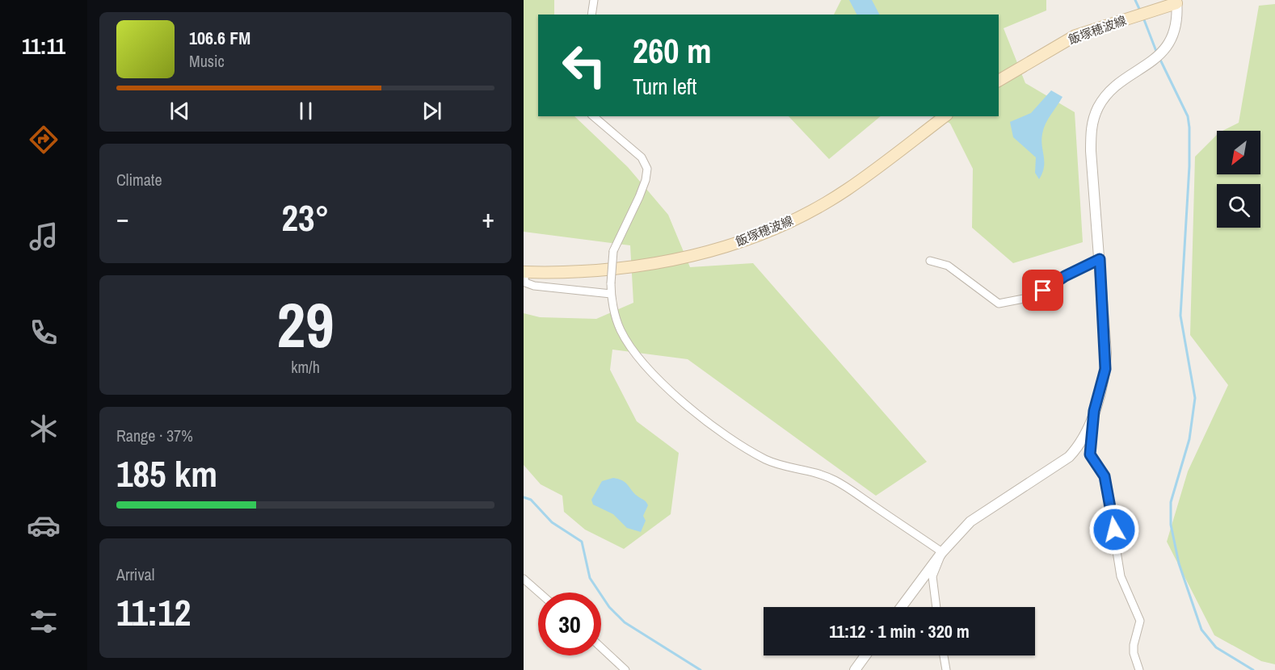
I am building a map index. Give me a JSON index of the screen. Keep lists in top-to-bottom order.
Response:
{
  "streets": {
    "main road": ["飯塚穂波線"]
  },
  "north": "bottom left",
  "page": {
    "tabs": "11:11",
    "turn": ["260 m", "Turn left"],
    "song": ["106.6 FM", "Music"],
    "tile": [
      "Climate",
      ["29", "km/h"],
      ["Range · 37%", "185 km"],
      ["Arrival", "11:12"]
    ],
    "heat": ["−", "23°", "+"],
    "limit": "30",
    "trip": "11:12 · 1 min · 320 m"
  }
}
